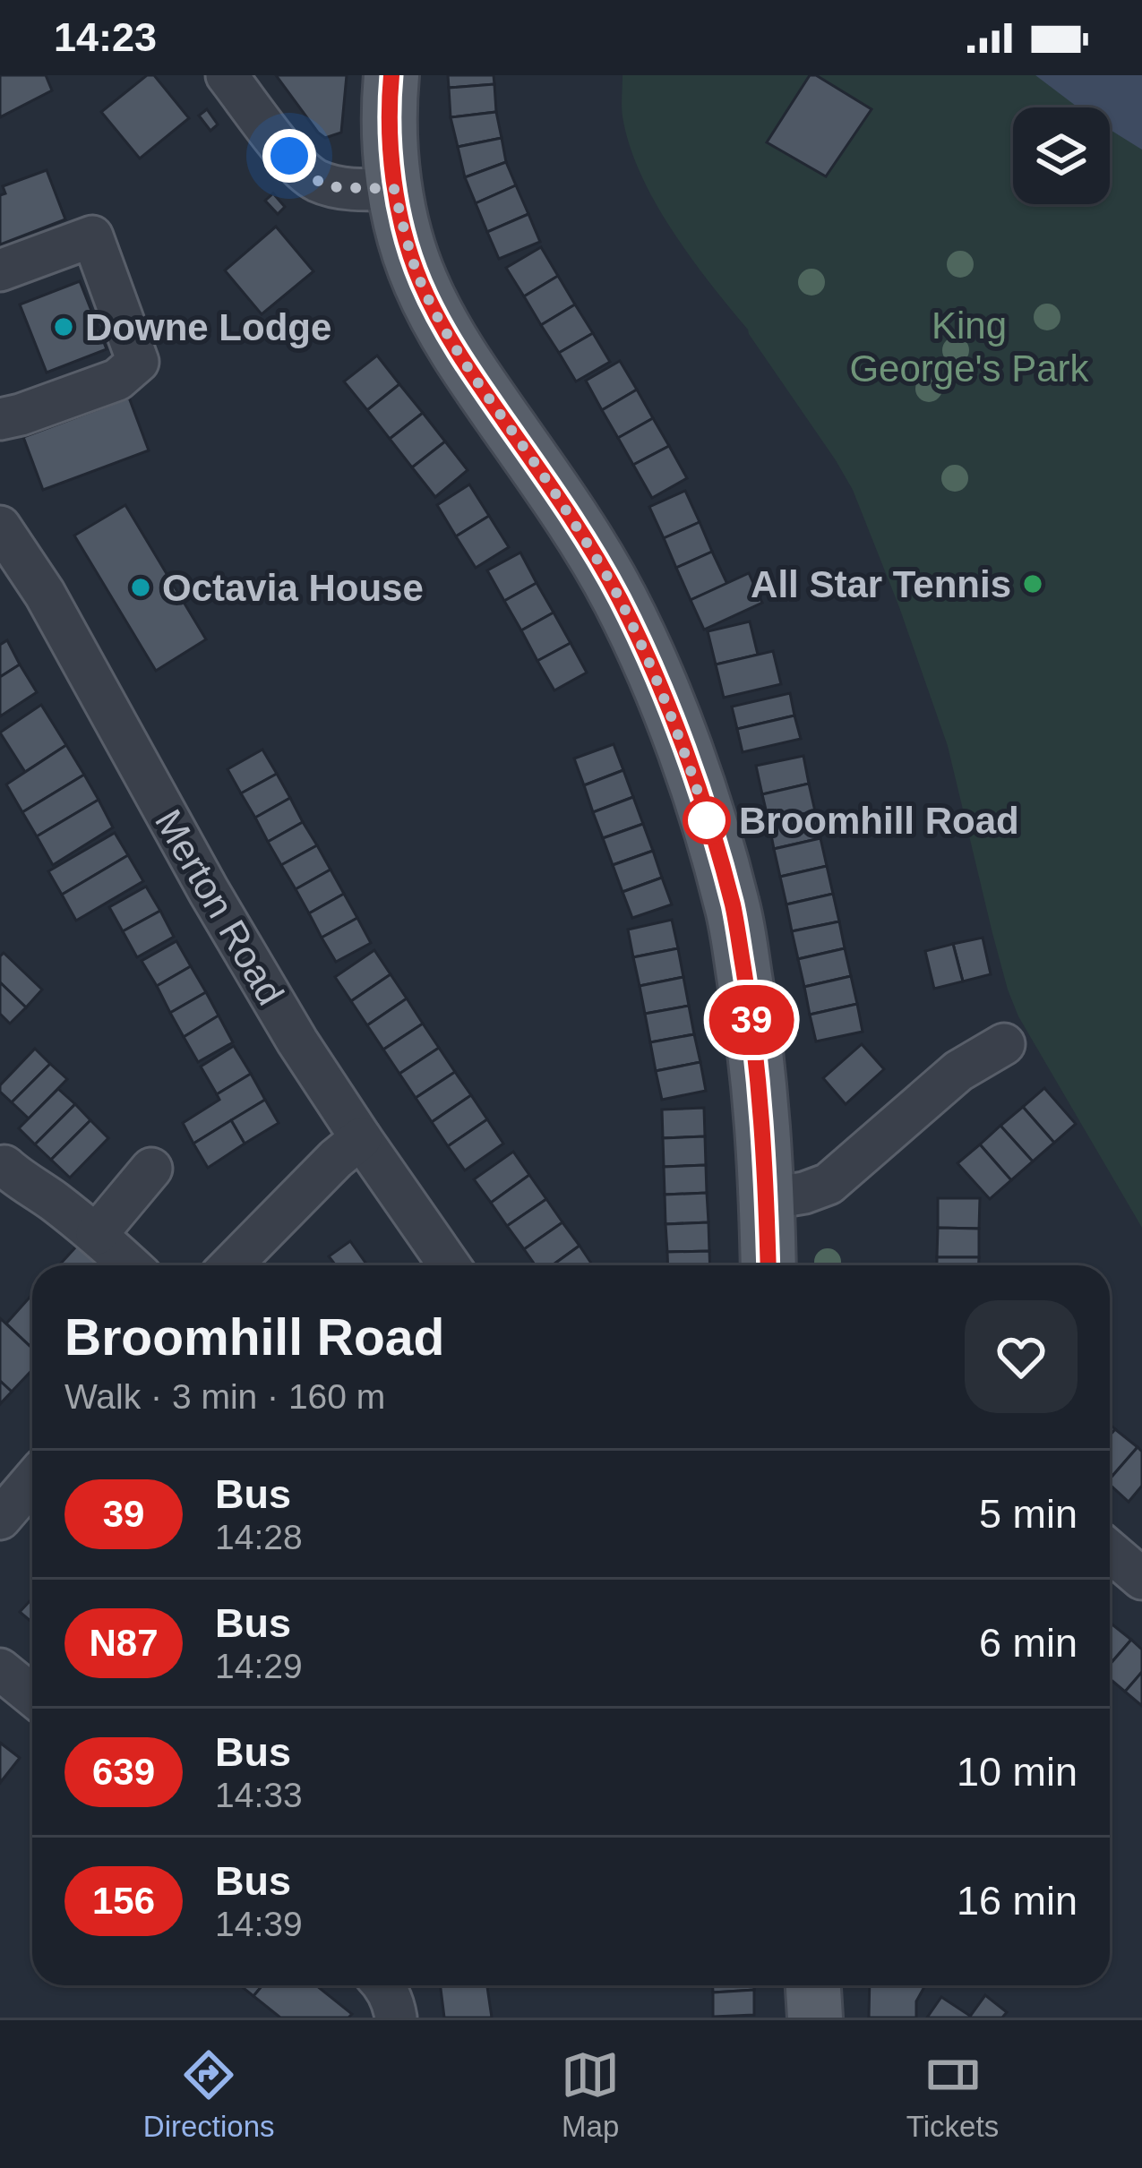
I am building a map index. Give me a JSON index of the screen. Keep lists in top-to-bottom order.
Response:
{
  "streets": {
    "street": ["Merton Road"]
  },
  "parks": ["King George's Park"],
  "places": [
    "Downe Lodge",
    "All Star Tennis",
    "Octavia House",
    "Broomhill Road"
  ],
  "lines": ["bus line 39"],
  "page": {
    "status": "14:23",
    "on_map": "39",
    "heading": ["Broomhill Road", "Walk · 3 min · 160 m"],
    "list": [
      {
        "mark": "39",
        "name": "Bus",
        "note": "14:28",
        "value": "5 min"
      },
      {
        "mark": "N87",
        "name": "Bus",
        "note": "14:29",
        "value": "6 min"
      },
      {
        "mark": "639",
        "name": "Bus",
        "note": "14:33",
        "value": "10 min"
      },
      {
        "mark": "156",
        "name": "Bus",
        "note": "14:39",
        "value": "16 min"
      }
    ],
    "tabs": ["Directions", "Map", "Tickets"]
  }
}
